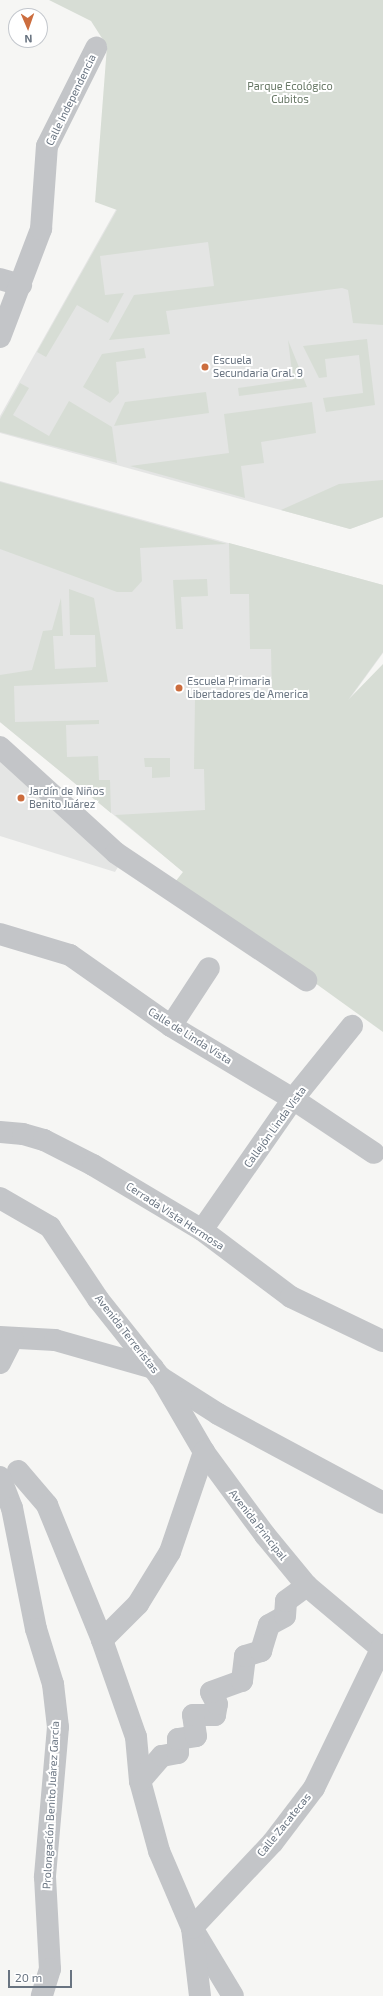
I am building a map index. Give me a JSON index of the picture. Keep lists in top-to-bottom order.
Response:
{
  "streets": {
    "street": [
      "Calle Independencia",
      "Calle de Linda Vista",
      "Callejón Linda Vista",
      "Cerrada Vista Hermosa",
      "Avenida Terreristas",
      "Avenida Principal",
      "Prolongación Benito Juárez García",
      "Calle Zacatecas"
    ]
  },
  "crossings": [
    ["Calle de Linda Vista", "Callejón Linda Vista"],
    ["Callejón Linda Vista", "Cerrada Vista Hermosa"],
    ["Avenida Terreristas", "Avenida Principal"],
    ["Avenida Principal", "Calle Zacatecas"]
  ],
  "parks": ["Parque Ecológico Cubitos"],
  "places": ["Escuela Secundaria Gral. 9", "Escuela Primaria Libertadores de America", "Jardín de Niños Benito Juárez"],
  "scale_bar": "20 m",
  "north": "bottom"
}
